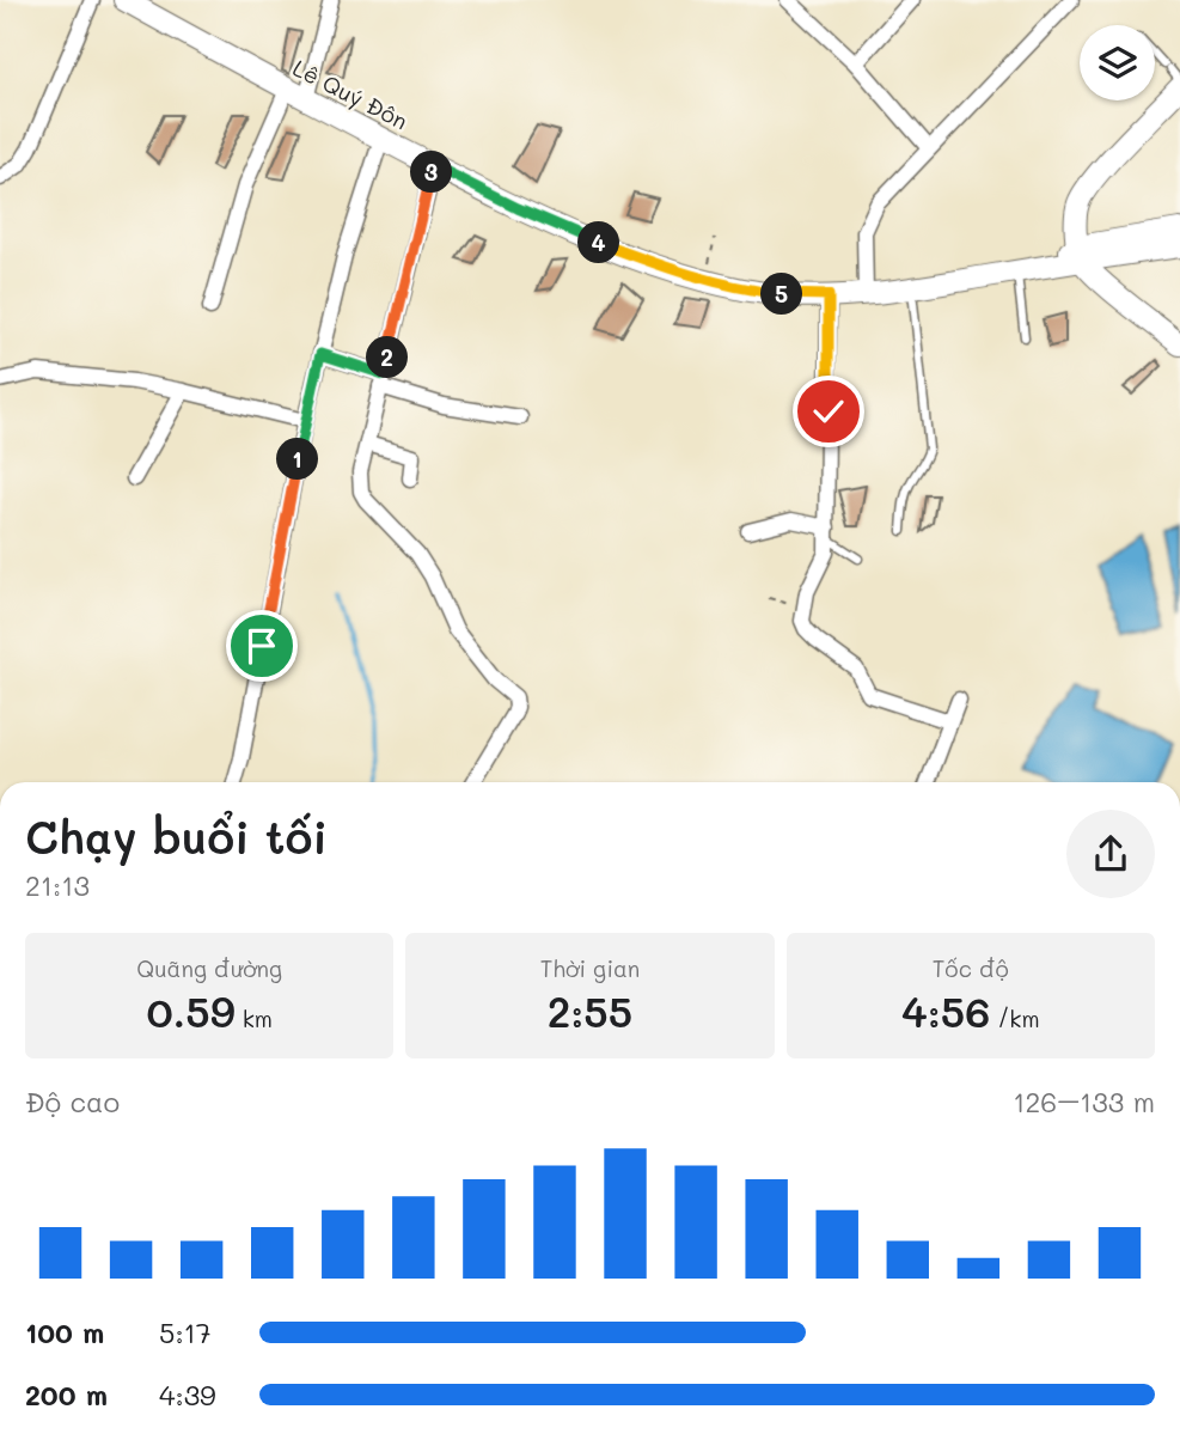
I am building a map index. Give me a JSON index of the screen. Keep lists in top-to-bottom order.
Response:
{
  "streets": {
    "main road": ["Lê Quý Đôn"]
  },
  "page": {
    "pins": [
      "3",
      "4",
      "5",
      "2",
      "1"
    ],
    "heading": ["Chạy buổi tối", "21:13"],
    "stats": [
      ["Quãng đường", "0.59 km"],
      ["Thời gian", "2:55"],
      ["Tốc độ", "4:56 /km"]
    ],
    "chart": ["Độ cao", "126–133 m"],
    "list": [
      {
        "name": "100 m",
        "note": "5:17"
      },
      {
        "name": "200 m",
        "note": "4:39"
      }
    ]
  }
}
